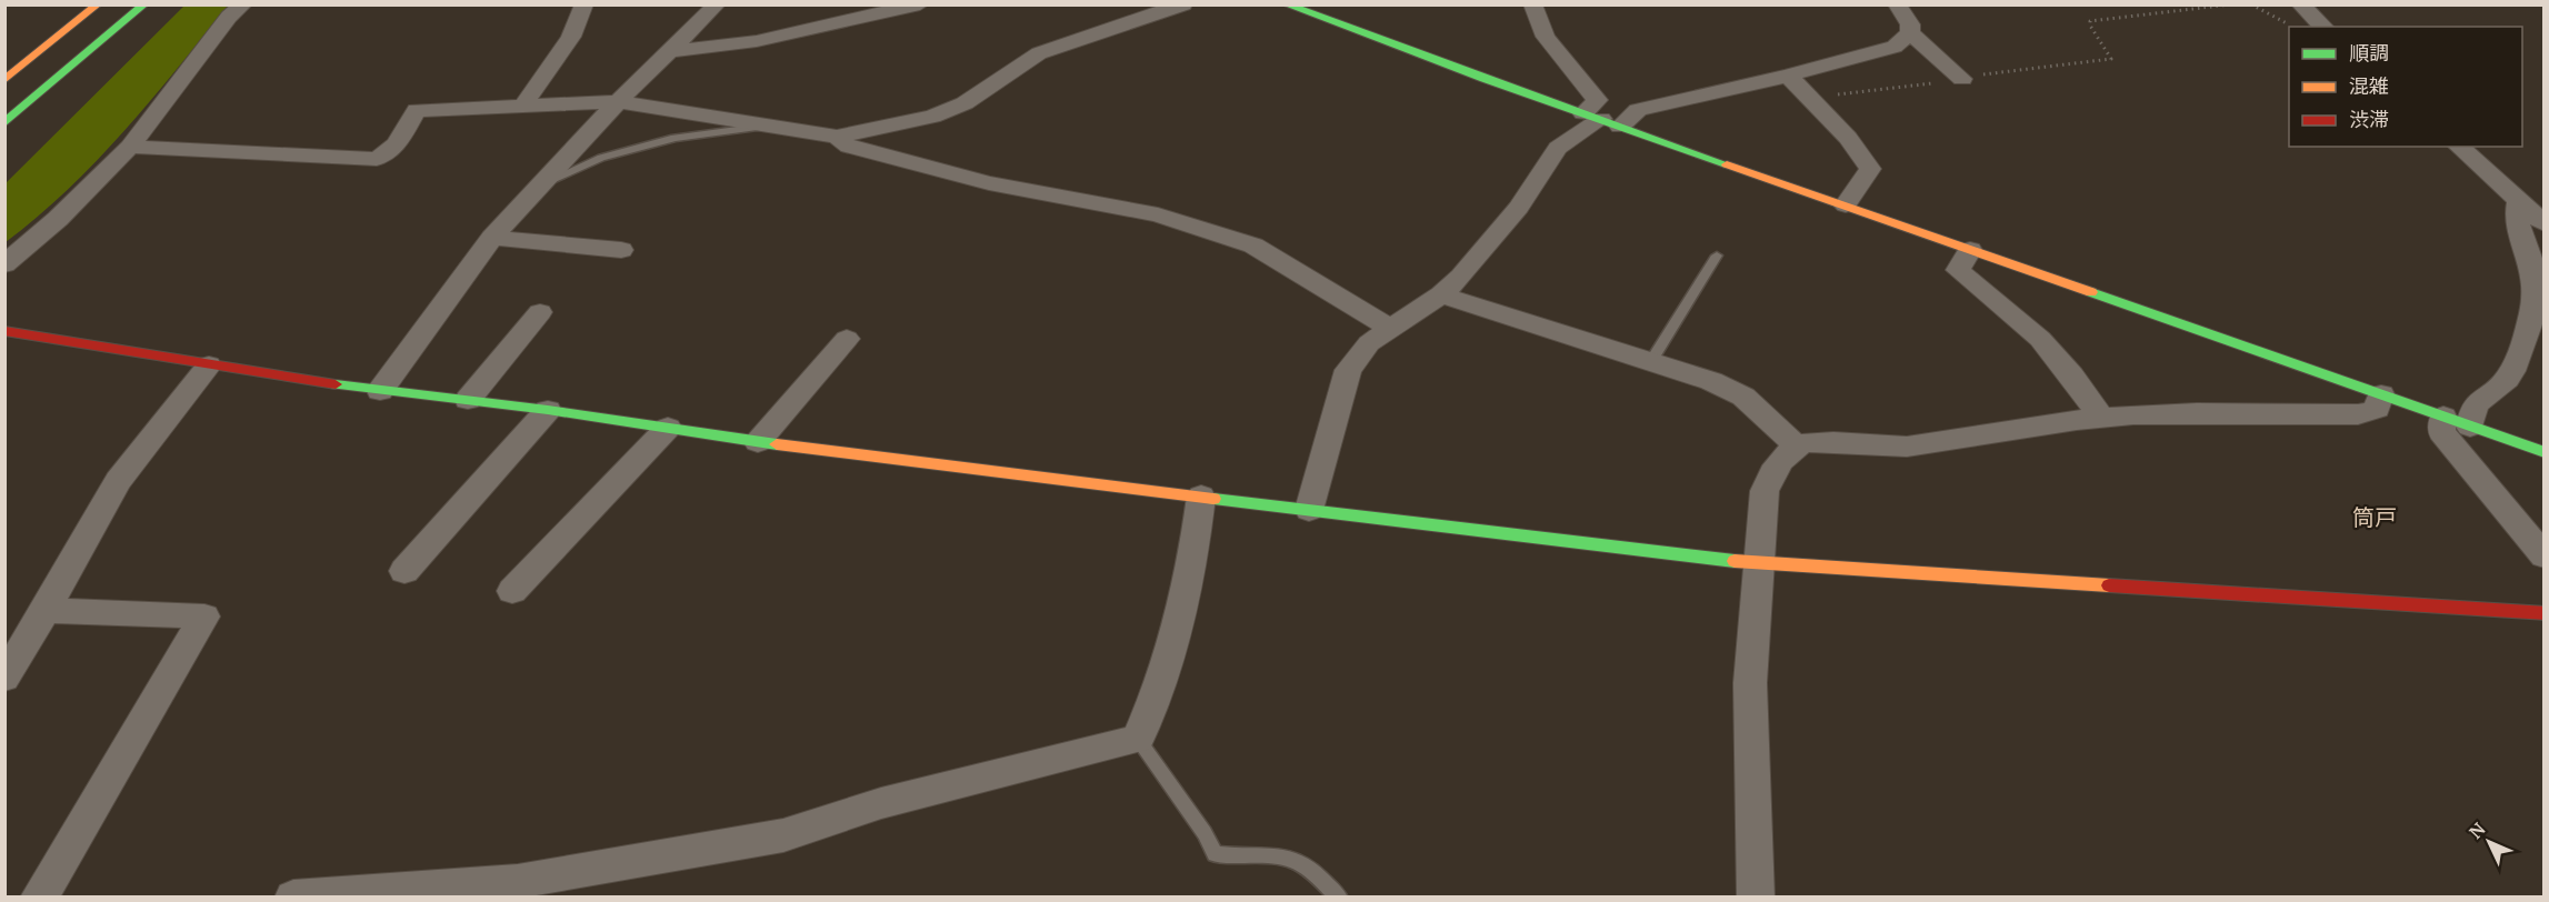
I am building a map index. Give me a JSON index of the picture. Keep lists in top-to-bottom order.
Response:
{
  "districts": ["筒戸"],
  "legend": ["順調", "混雑", "渋滞"],
  "north": "top left"
}
